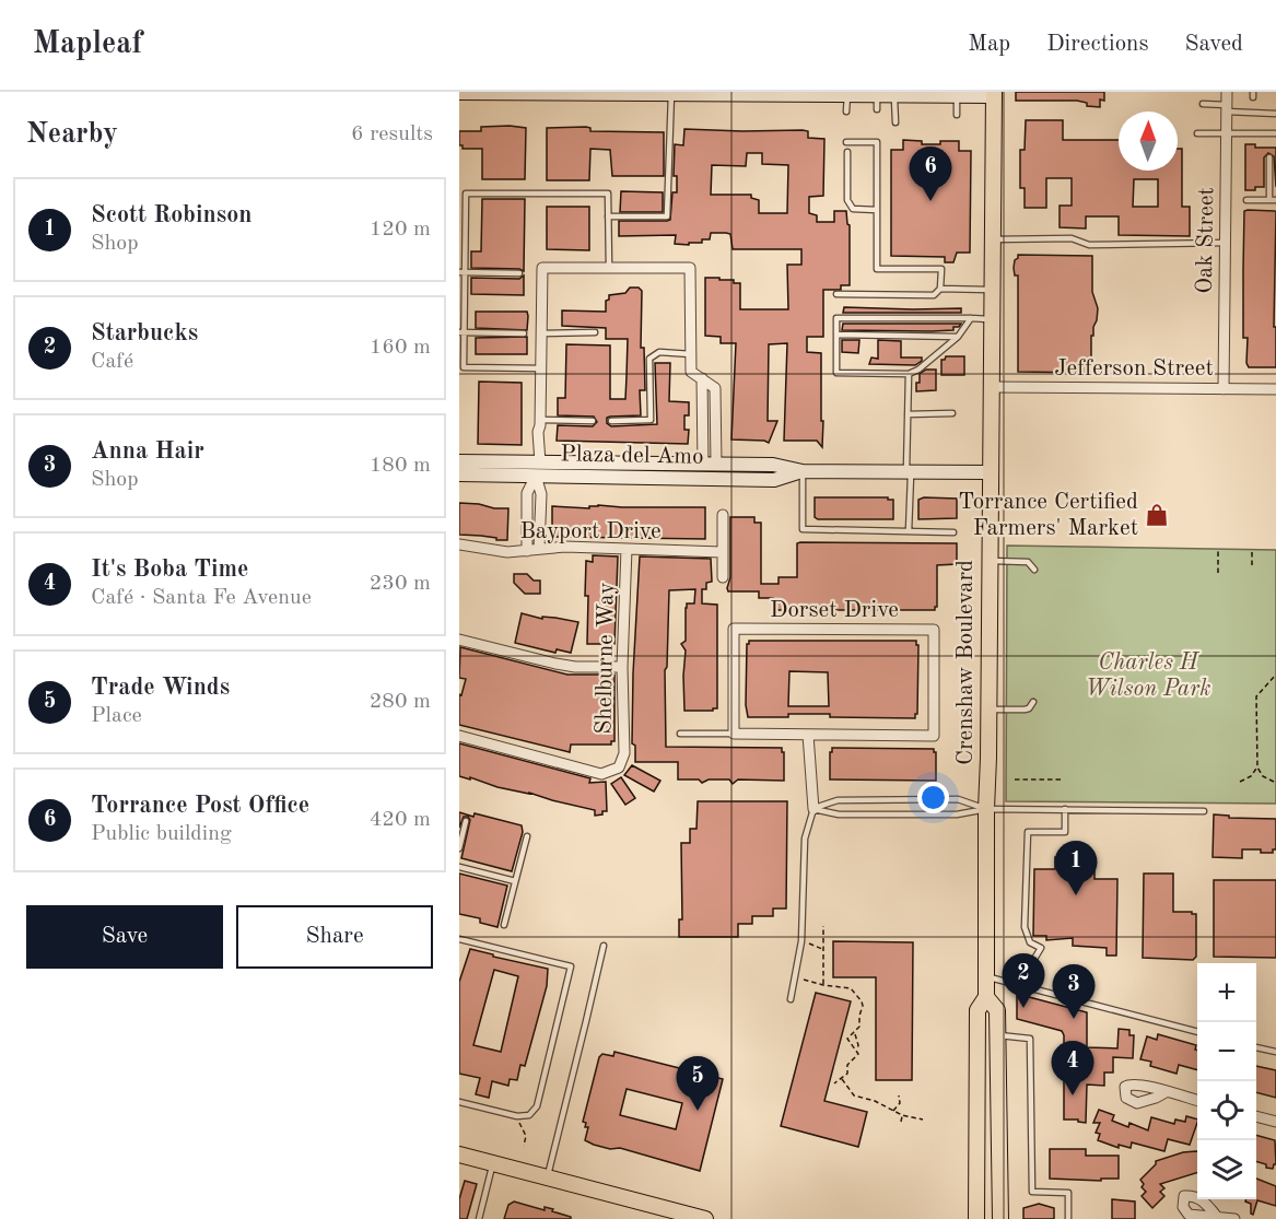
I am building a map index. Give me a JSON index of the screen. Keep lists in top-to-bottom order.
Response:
{
  "streets": {
    "main road": ["Plaza del Amo", "Crenshaw Boulevard"],
    "street": [
      "Oak Street",
      "Jefferson Street",
      "Bayport Drive",
      "Dorset Drive",
      "Shelburne Way"
    ]
  },
  "crossings": [
    ["Oak Street", "Jefferson Street"],
    ["Jefferson Street", "Crenshaw Boulevard"],
    ["Plaza del Amo", "Crenshaw Boulevard"],
    ["Bayport Drive", "Shelburne Way"]
  ],
  "parks": ["Charles H Wilson Park"],
  "places": {
    "shop": ["Torrance Certified Farmers' Market"]
  },
  "north": "top",
  "page": {
    "header": "Mapleaf",
    "nav": ["Map", "Directions", "Saved"],
    "heading": ["Nearby", "6 results"],
    "pins": [
      "6",
      "1",
      "2",
      "3",
      "4",
      "5"
    ],
    "list": [
      {
        "mark": "1",
        "name": "Scott Robinson",
        "note": "Shop",
        "value": "120 m"
      },
      {
        "mark": "2",
        "name": "Starbucks",
        "note": "Café",
        "value": "160 m"
      },
      {
        "mark": "3",
        "name": "Anna Hair",
        "note": "Shop",
        "value": "180 m"
      },
      {
        "mark": "4",
        "name": "It's Boba Time",
        "note": "Café · Santa Fe Avenue",
        "value": "230 m"
      },
      {
        "mark": "5",
        "name": "Trade Winds",
        "note": "Place",
        "value": "280 m"
      },
      {
        "mark": "6",
        "name": "Torrance Post Office",
        "note": "Public building",
        "value": "420 m"
      }
    ],
    "buttons": ["Save", "Share"],
    "map_buttons": ["+", "−"]
  }
}
